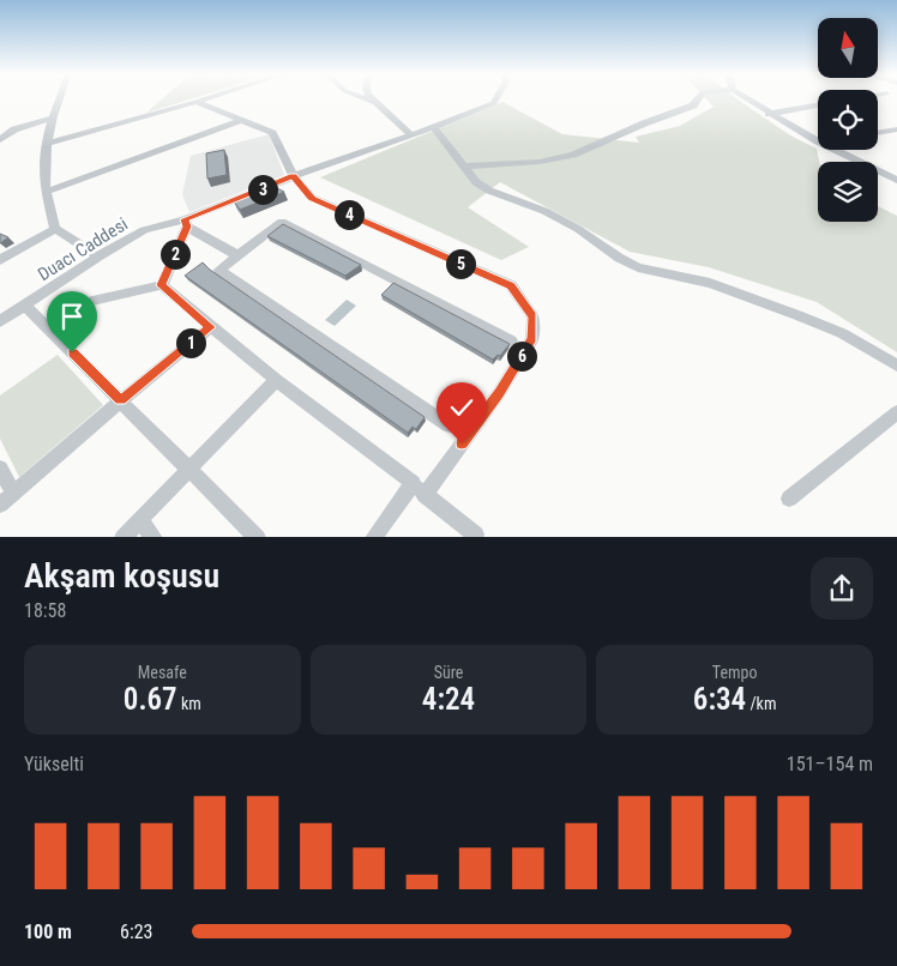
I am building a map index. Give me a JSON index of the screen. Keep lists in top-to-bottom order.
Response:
{
  "streets": {
    "street": ["Duacı Caddesi"]
  },
  "north": "top",
  "page": {
    "pins": [
      "3",
      "4",
      "2",
      "5",
      "1",
      "6"
    ],
    "heading": ["Akşam koşusu", "18:58"],
    "stats": [
      ["Mesafe", "0.67 km"],
      ["Süre", "4:24"],
      ["Tempo", "6:34 /km"]
    ],
    "chart": ["Yükselti", "151–154 m"],
    "list": [
      {
        "name": "100 m",
        "note": "6:23"
      }
    ]
  }
}
